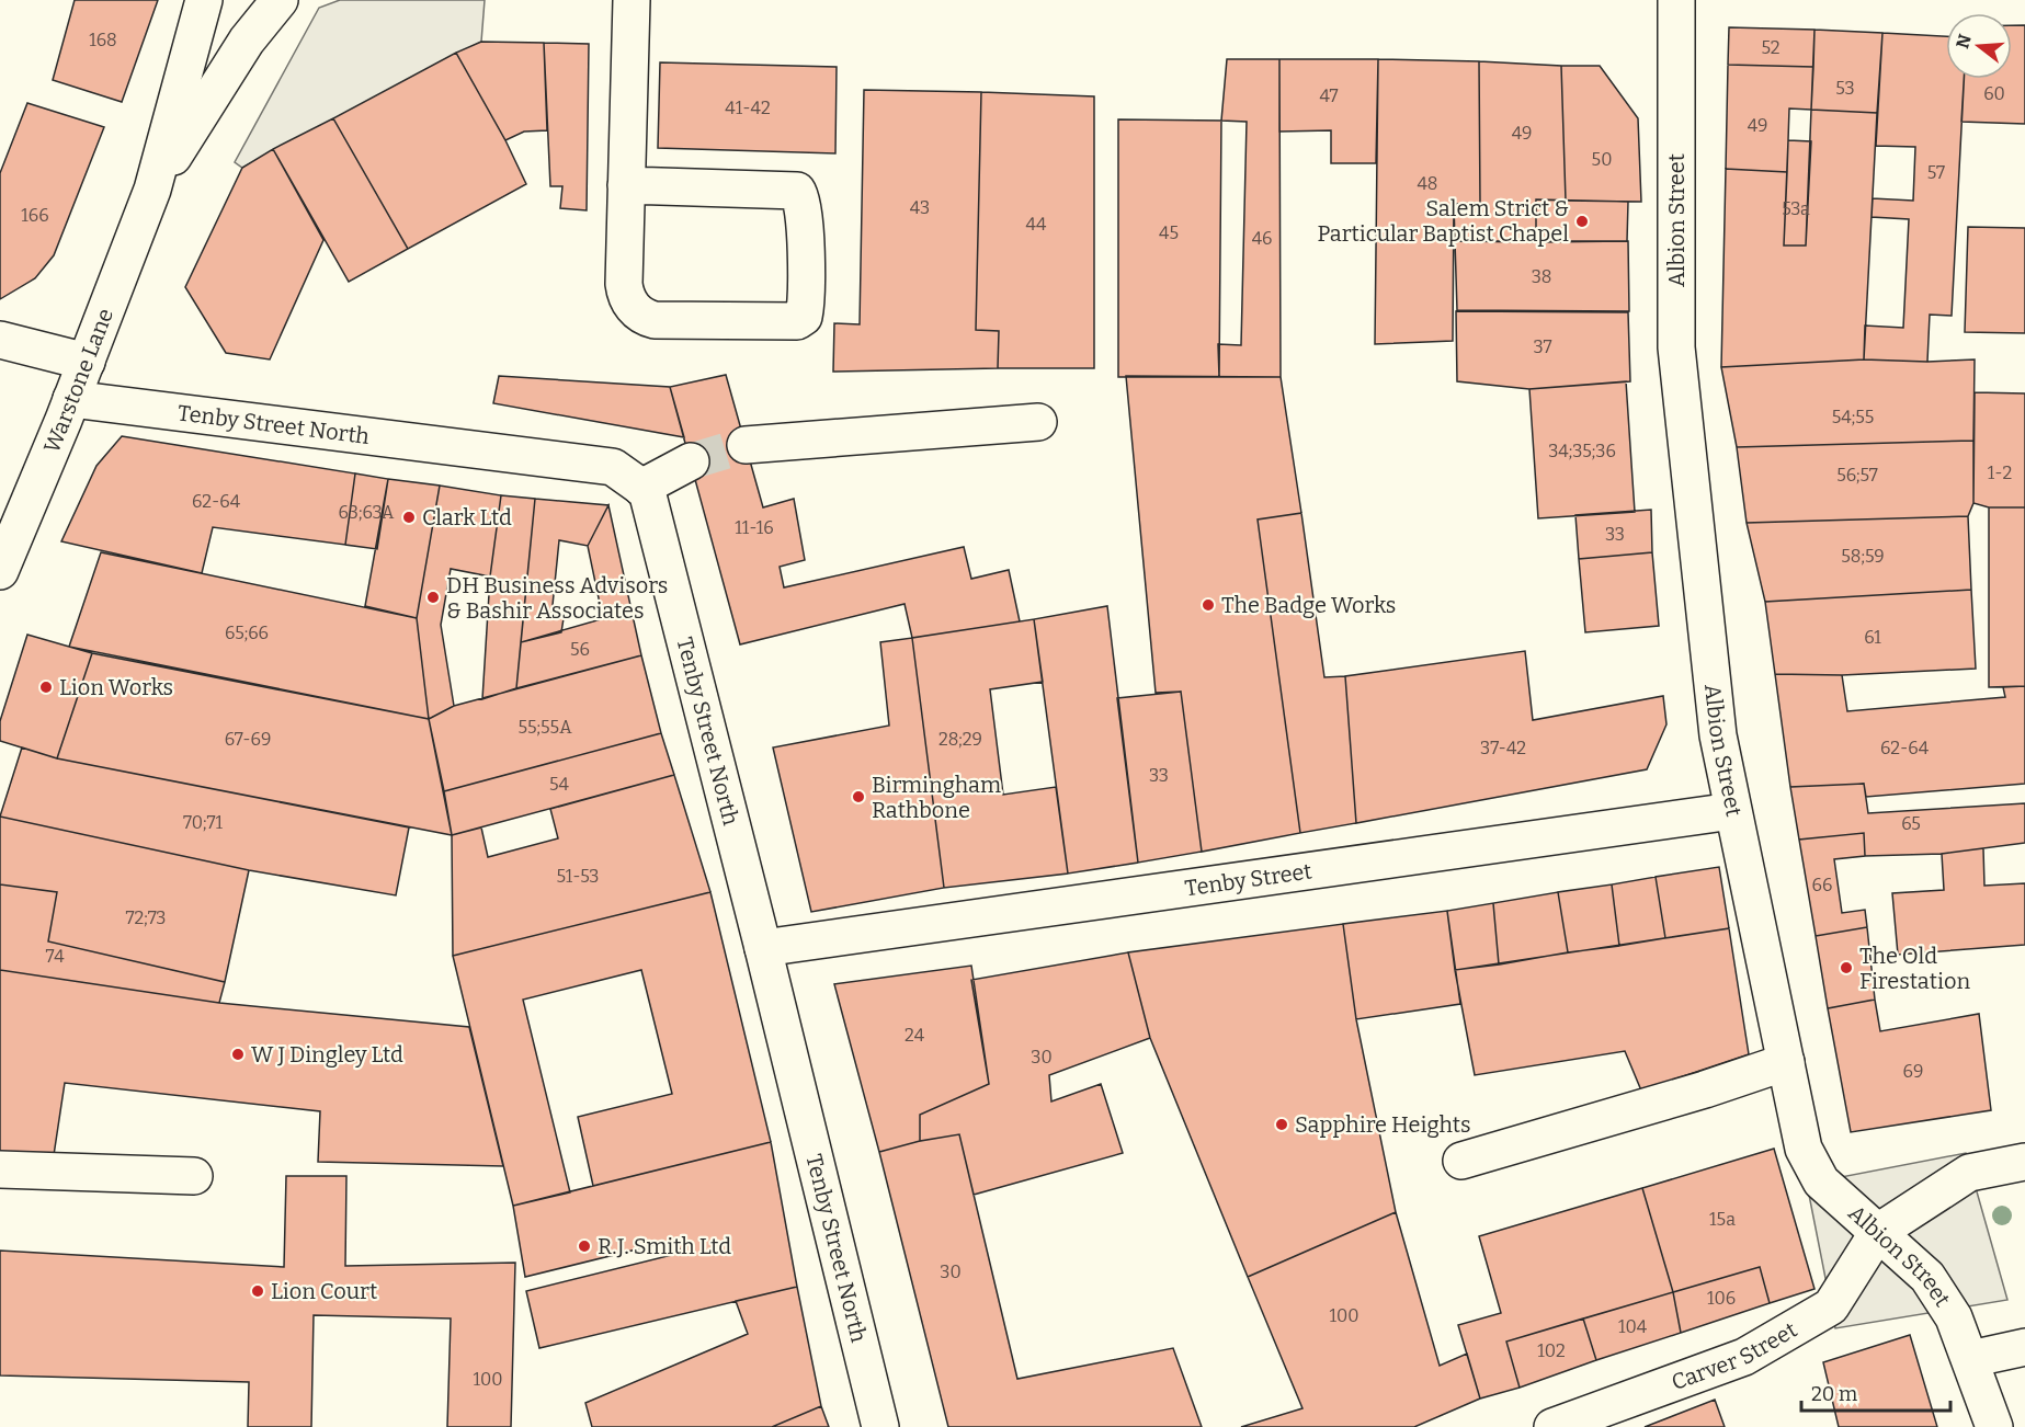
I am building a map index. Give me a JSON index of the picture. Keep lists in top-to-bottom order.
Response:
{
  "streets": {
    "street": [
      "Albion Street",
      "Warstone Lane",
      "Tenby Street North",
      "Tenby Street",
      "Carver Street"
    ]
  },
  "crossings": [
    ["Albion Street", "Tenby Street"],
    ["Albion Street", "Carver Street"],
    ["Warstone Lane", "Tenby Street North"],
    ["Tenby Street North", "Tenby Street"]
  ],
  "places": [
    "Salem Strict & Particular Baptist Chapel",
    "Clark Ltd",
    "DH Business Advisors & Bashir Associates",
    "The Badge Works",
    "Lion Works",
    "Birmingham Rathbone",
    "The Old Firestation",
    "W J Dingley Ltd",
    "Sapphire Heights",
    "R.J. Smith Ltd",
    "Lion Court"
  ],
  "house_numbers": [
    "168",
    "52",
    "53",
    "60",
    "47",
    "41-42",
    "49",
    "49",
    "50",
    "57",
    "48",
    "43",
    "53a",
    "166",
    "44",
    "45",
    "46",
    "38",
    "37",
    "54;55",
    "34;35;36",
    "1-2",
    "56;57",
    "62-64",
    "63;63A",
    "11-16",
    "33",
    "58;59",
    "65;66",
    "61",
    "56",
    "55;55A",
    "67-69",
    "28;29",
    "37-42",
    "62-64",
    "33",
    "54",
    "70;71",
    "65",
    "51-53",
    "66",
    "72;73",
    "74",
    "24",
    "30",
    "69",
    "15a",
    "30",
    "106",
    "100",
    "104",
    "102",
    "100"
  ],
  "scale_bar": "20 m",
  "north": "left"
}
